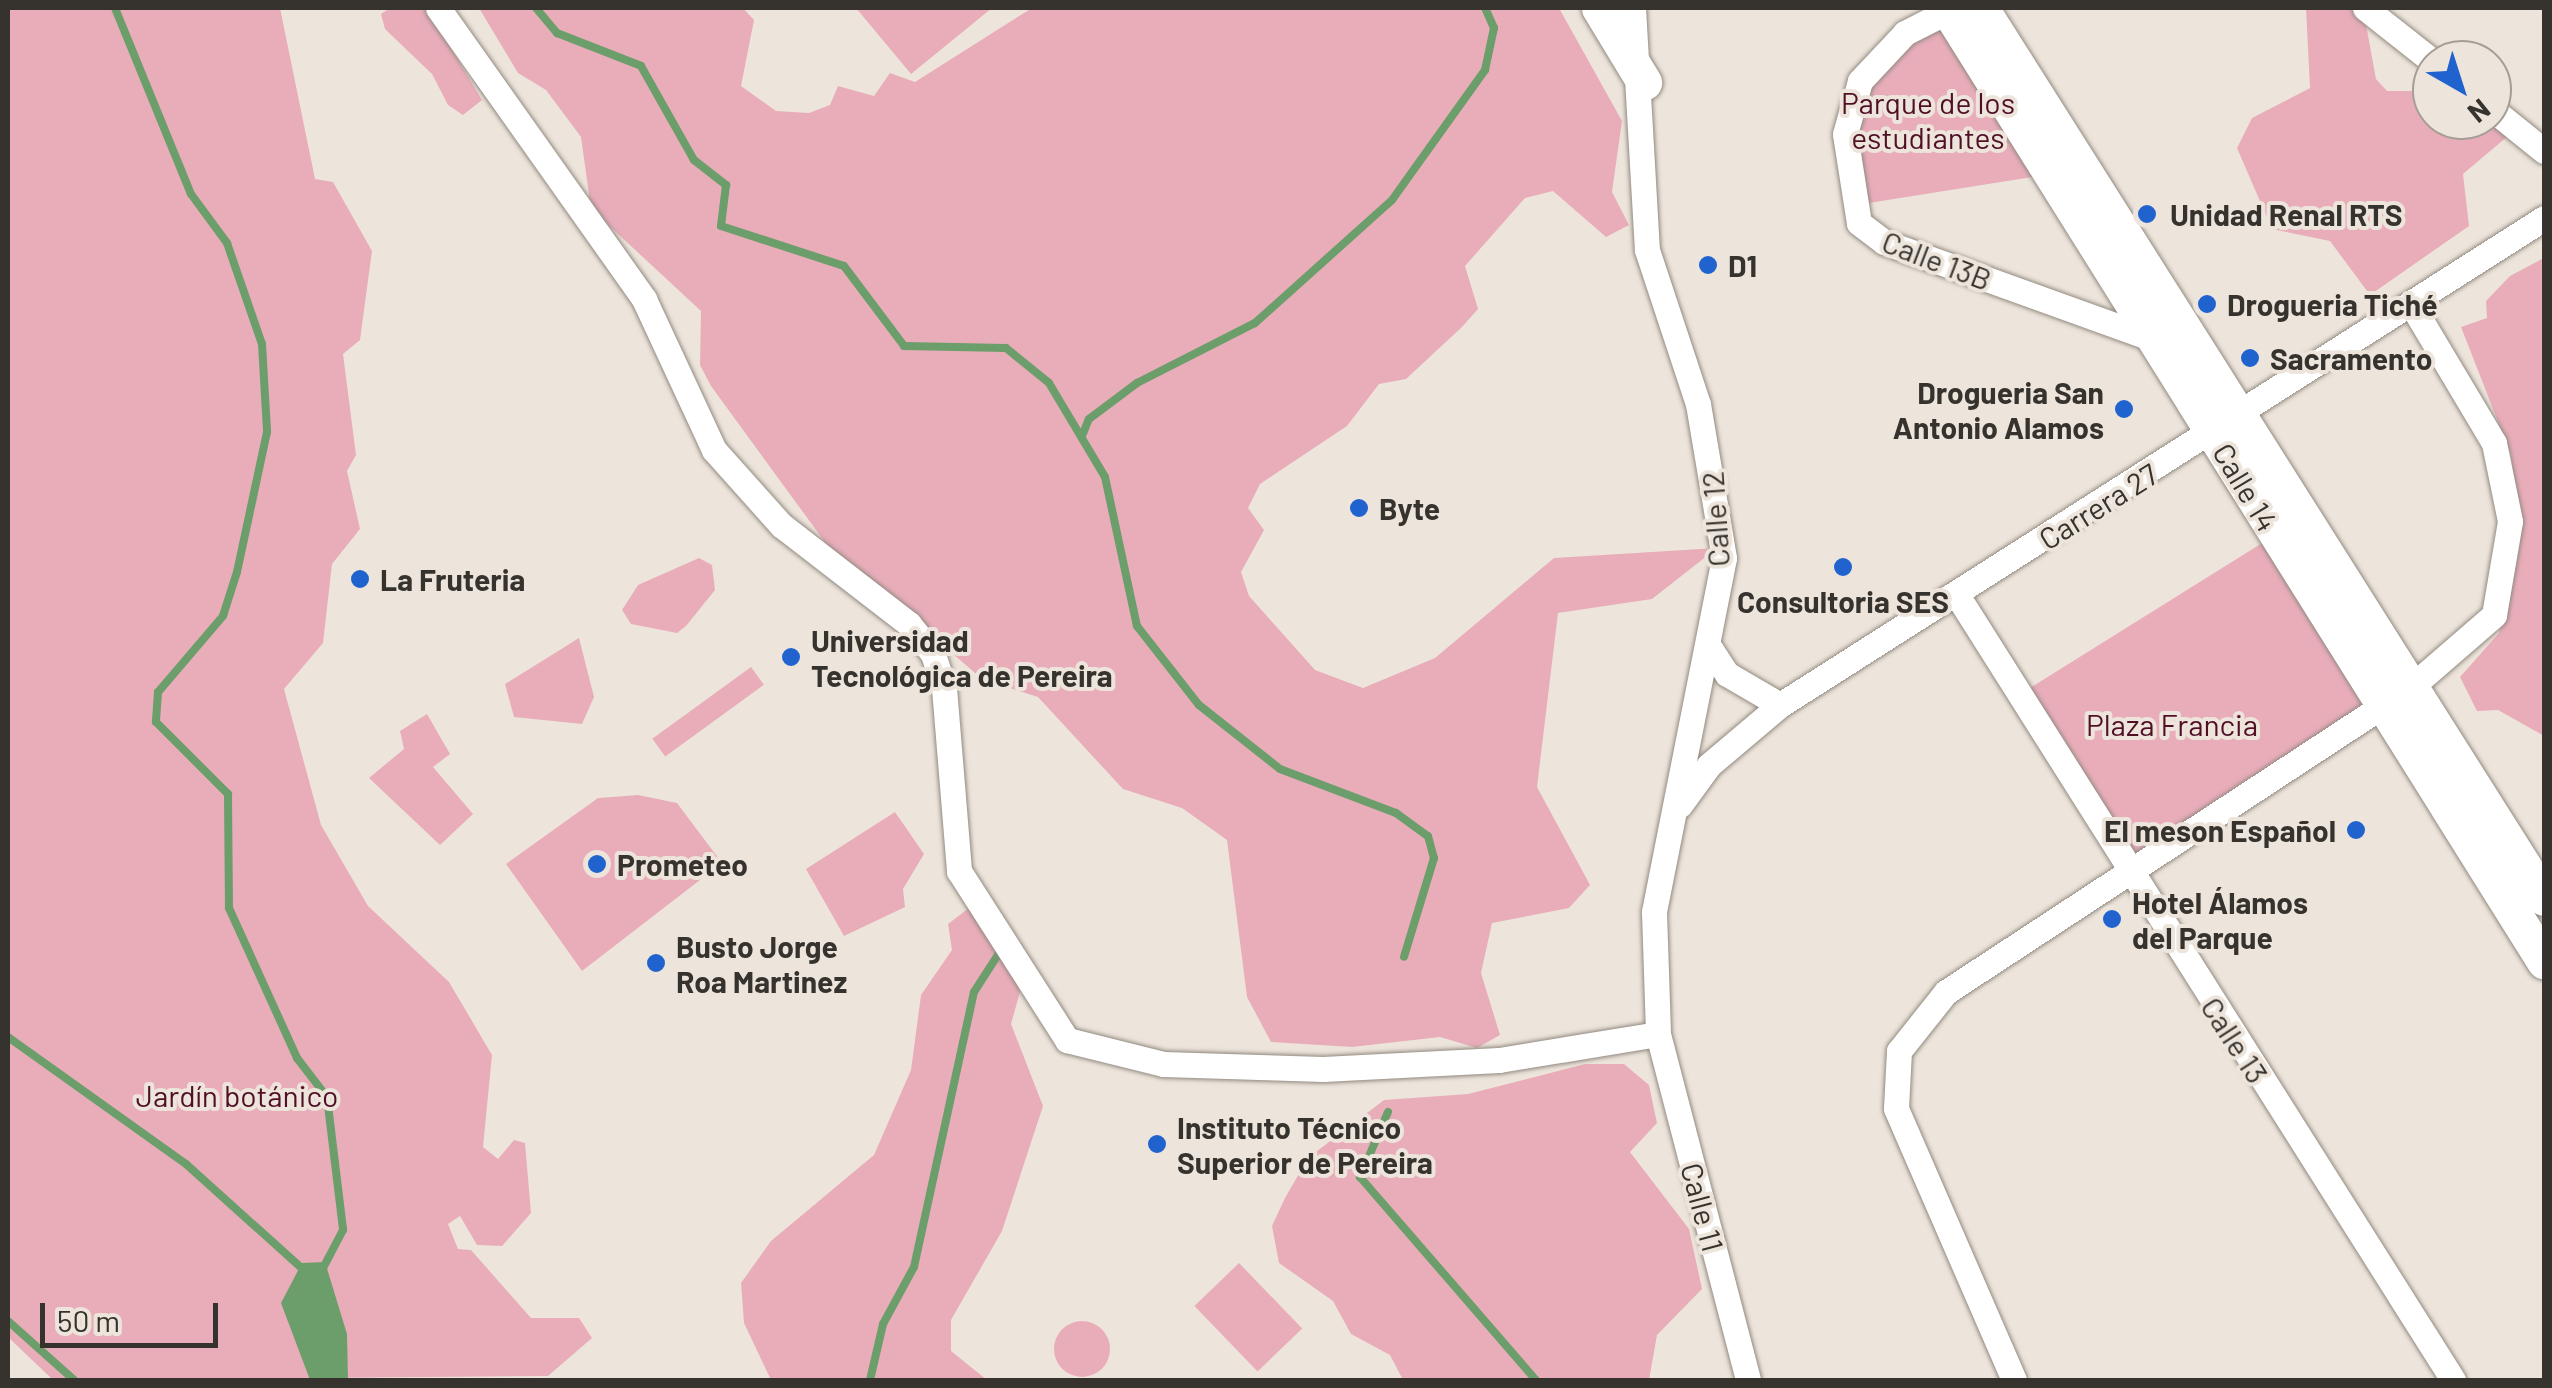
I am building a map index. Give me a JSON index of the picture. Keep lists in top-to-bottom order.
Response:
{
  "streets": {
    "main road": ["Calle 14"],
    "street": [
      "Calle 13B",
      "Carrera 27",
      "Calle 12",
      "Calle 13",
      "Calle 11"
    ]
  },
  "crossings": [
    ["Calle 13B", "Calle 14"],
    ["Calle 14", "Carrera 27"],
    ["Carrera 27", "Calle 12"],
    ["Carrera 27", "Calle 13"],
    ["Calle 12", "Calle 11"]
  ],
  "parks": ["Parque de los estudiantes", "Plaza Francia", "Jardín botánico"],
  "places": [
    "Unidad Renal RTS",
    "D1",
    "Drogueria Tiché",
    "Sacramento",
    "Drogueria San Antonio Alamos",
    "Byte",
    "Consultoria SES",
    "La Fruteria",
    "Universidad Tecnológica de Pereira",
    "El meson Español",
    "Prometeo",
    "Hotel Álamos del Parque",
    "Busto Jorge Roa Martinez",
    "Instituto Técnico Superior de Pereira"
  ],
  "scale_bar": "50 m",
  "north": "bottom right"
}
